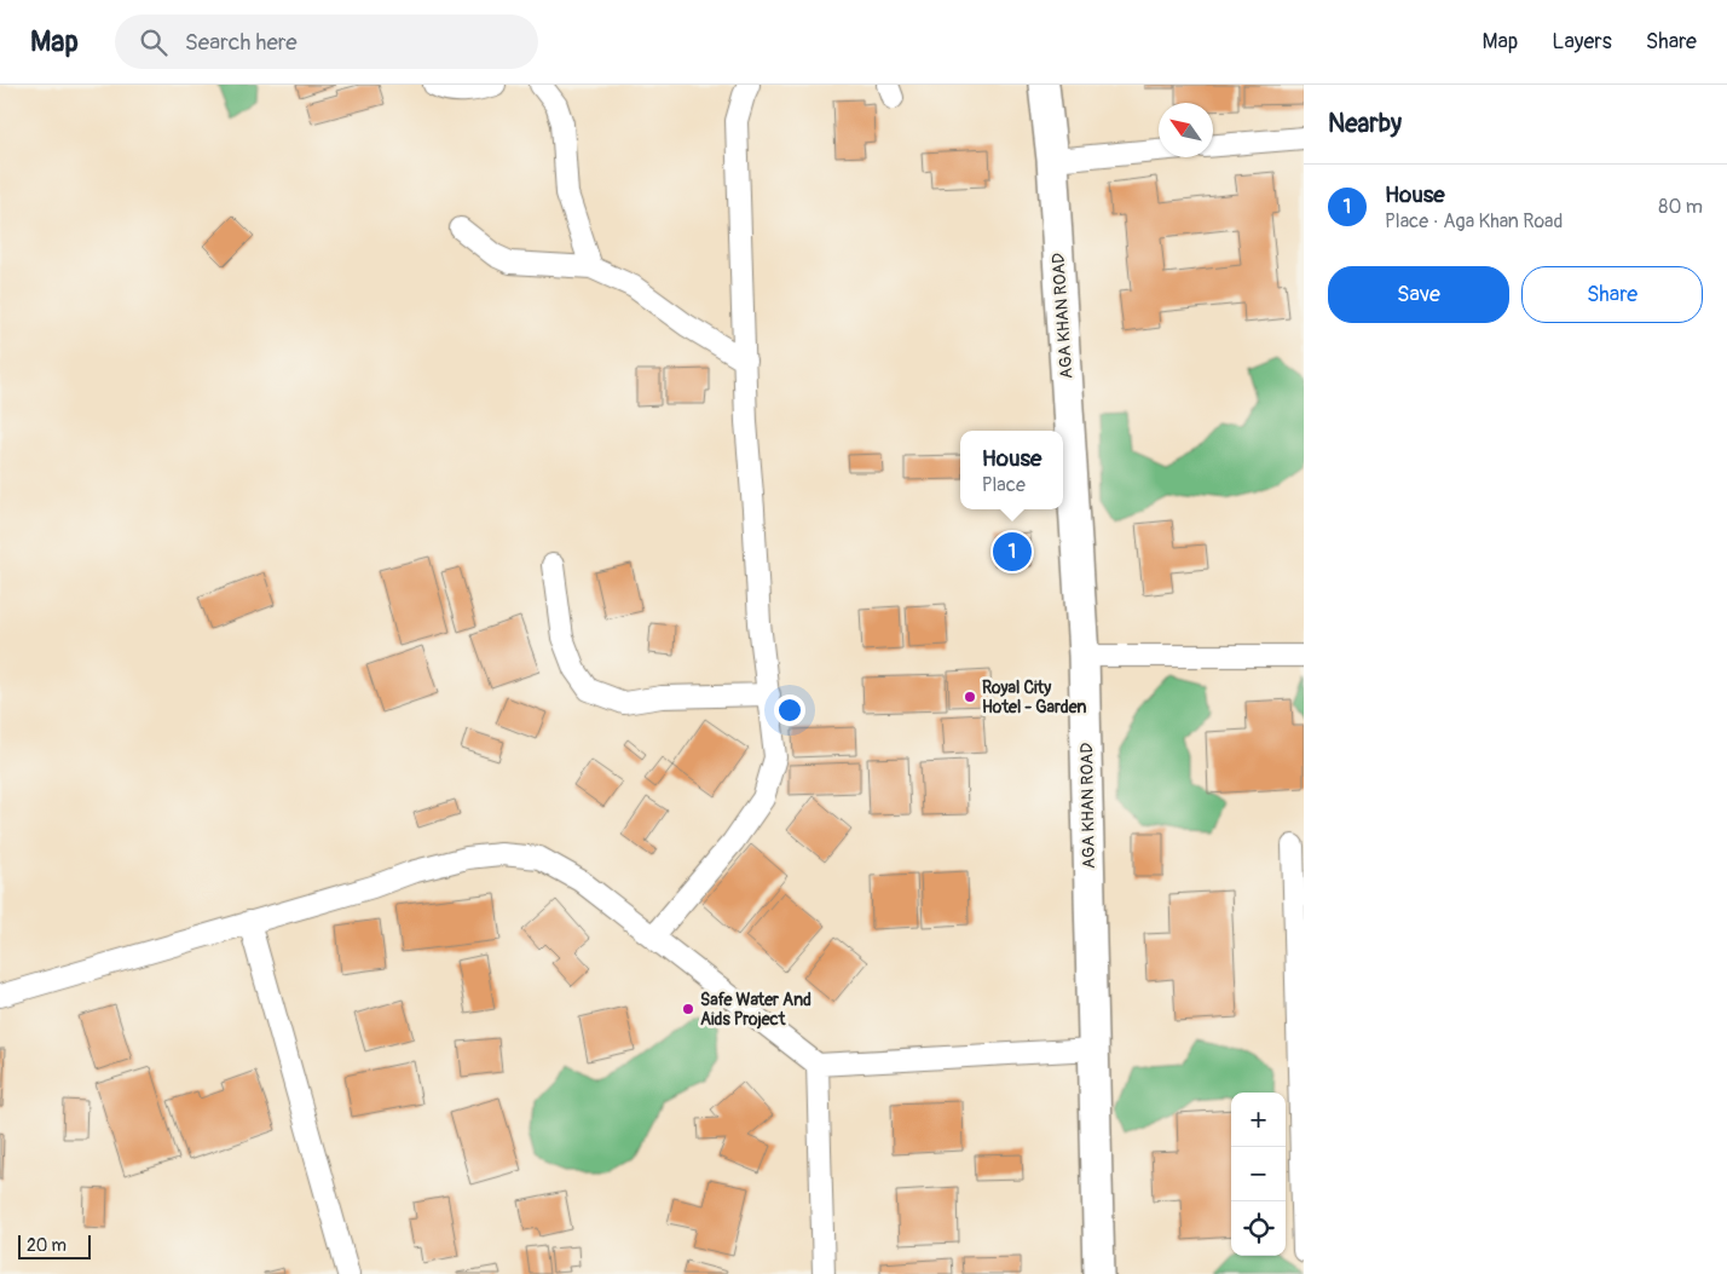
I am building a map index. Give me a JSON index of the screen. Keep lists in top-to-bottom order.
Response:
{
  "streets": {
    "street": ["AGA KHAN ROAD"]
  },
  "places": ["Royal City Hotel - Garden", "Safe Water And Aids Project"],
  "scale_bar": "20 m",
  "north": "top left",
  "page": {
    "header": "Map",
    "search": "Search here",
    "nav": ["Map", "Layers", "Share"],
    "heading": "Nearby",
    "list": [
      {
        "mark": "1",
        "name": "House",
        "note": "Place · Aga Khan Road",
        "value": "80 m"
      }
    ],
    "buttons": ["Save", "Share"],
    "popup": ["House", "Place"],
    "pins": "1",
    "map_buttons": ["+", "−"],
    "scale": "20 m"
  }
}
